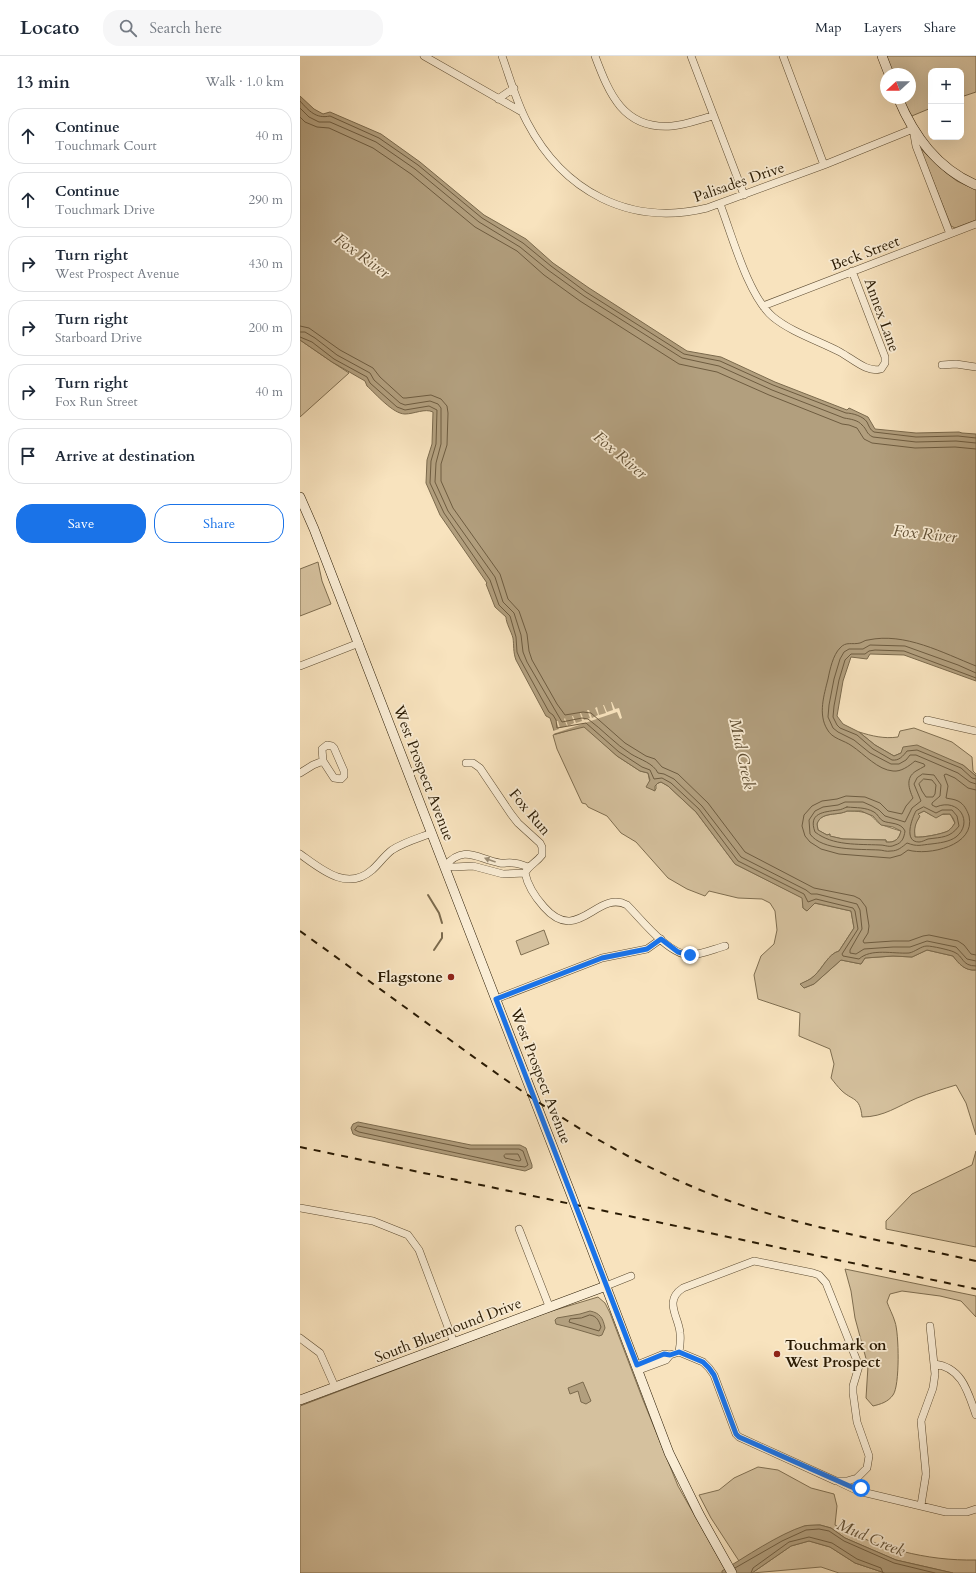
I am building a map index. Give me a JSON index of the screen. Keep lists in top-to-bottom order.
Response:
{
  "streets": {
    "main road": ["West Prospect Avenue", "South Bluemound Drive"],
    "street": [
      "Palisades Drive",
      "Beck Street",
      "Annex Lane",
      "Fox Run"
    ]
  },
  "crossings": [
    ["Beck Street", "Annex Lane"],
    ["West Prospect Avenue", "South Bluemound Drive"]
  ],
  "water": ["Fox River", "Mud Creek"],
  "places": ["Flagstone", "Touchmark on West Prospect"],
  "north": "left",
  "page": {
    "header": "Locato",
    "search": "Search here",
    "nav": ["Map", "Layers", "Share"],
    "heading": ["13 min", "Walk · 1.0 km"],
    "map_buttons": ["+", "−"],
    "list": [
      ["Continue", "Touchmark Court", "40 m"],
      ["Continue", "Touchmark Drive", "290 m"],
      ["Turn right", "West Prospect Avenue", "430 m"],
      ["Turn right", "Starboard Drive", "200 m"],
      ["Turn right", "Fox Run Street", "40 m"],
      "Arrive at destination"
    ],
    "buttons": ["Save", "Share"]
  }
}
